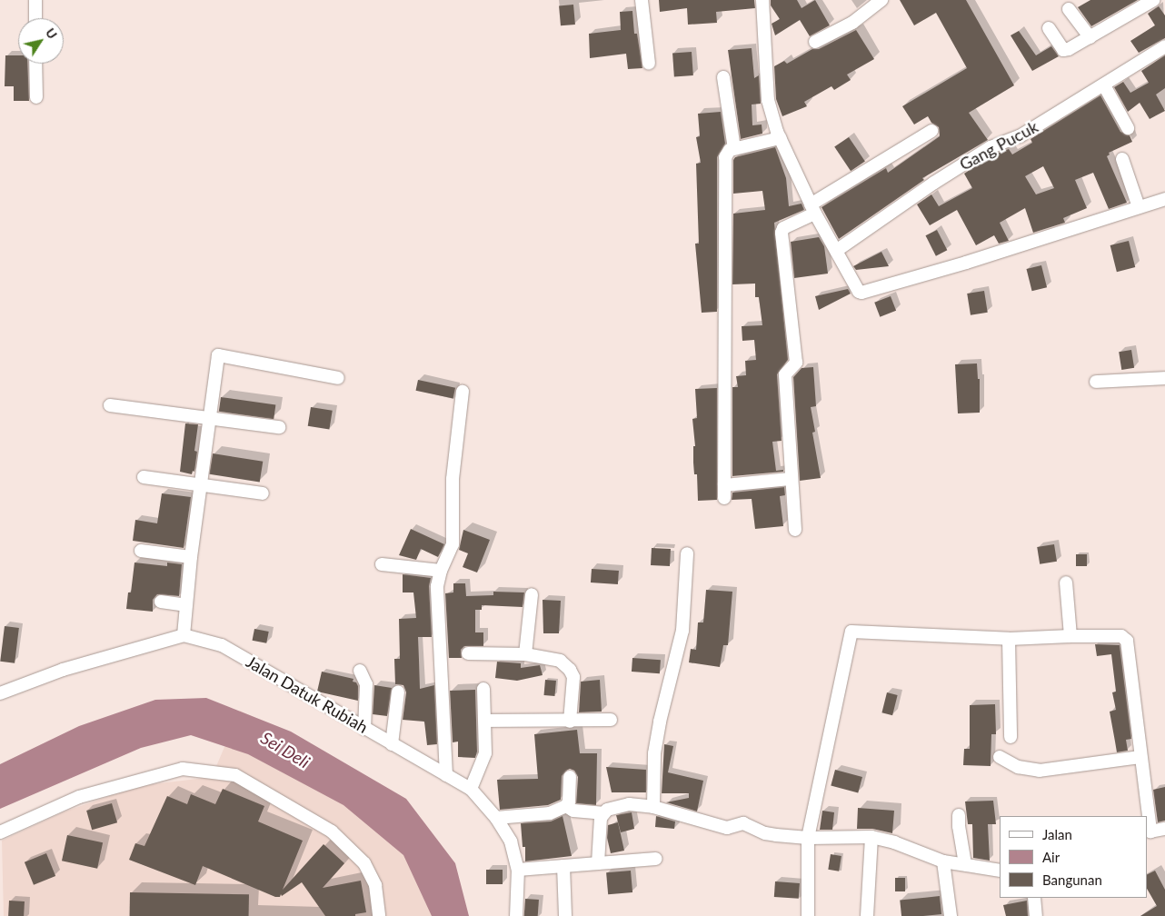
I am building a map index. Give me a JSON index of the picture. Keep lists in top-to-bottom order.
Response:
{
  "streets": {
    "street": ["Gang Pucuk", "Jalan Datuk Rubiah"]
  },
  "water": ["Sei Deli"],
  "legend": ["Jalan", "Air", "Bangunan"],
  "north": "top right"
}
